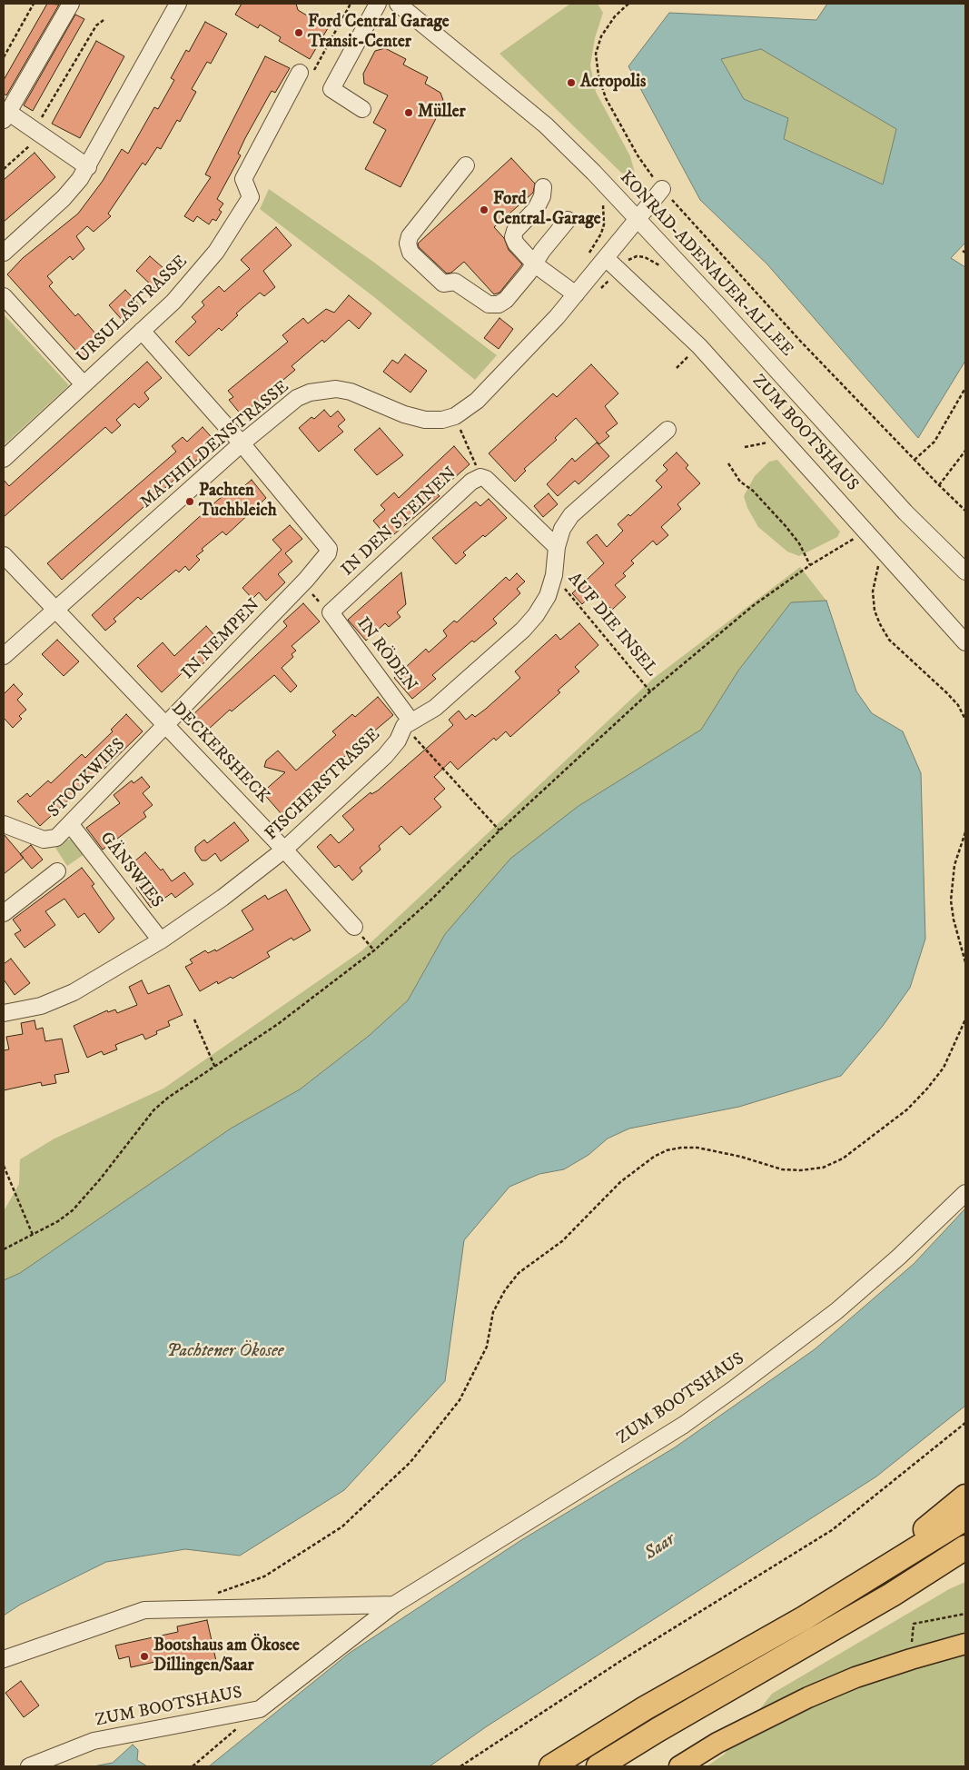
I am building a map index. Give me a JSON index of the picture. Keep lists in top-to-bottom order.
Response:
{
  "streets": {
    "street": [
      "KONRAD-ADENAUER-ALLEE",
      "URSULASTRASSE",
      "ZUM BOOTSHAUS",
      "MATHILDENSTRASSE",
      "IN DEN STEINEN",
      "IN NEMPEN",
      "IN RÖDEN",
      "DECKERSHECK",
      "STOCKWIES",
      "FISCHERSTRASSE",
      "GÄNSWIES"
    ],
    "path": ["AUF DIE INSEL"]
  },
  "crossings": [
    ["KONRAD-ADENAUER-ALLEE", "MATHILDENSTRASSE"],
    ["ZUM BOOTSHAUS", "MATHILDENSTRASSE"],
    ["MATHILDENSTRASSE", "IN NEMPEN"],
    ["MATHILDENSTRASSE", "DECKERSHECK"],
    ["IN DEN STEINEN", "IN RÖDEN"],
    ["IN NEMPEN", "DECKERSHECK"],
    ["IN NEMPEN", "STOCKWIES"],
    ["IN RÖDEN", "FISCHERSTRASSE"],
    ["DECKERSHECK", "STOCKWIES"],
    ["DECKERSHECK", "FISCHERSTRASSE"],
    ["STOCKWIES", "GÄNSWIES"],
    ["FISCHERSTRASSE", "GÄNSWIES"]
  ],
  "water": ["Pachtener Ökosee", "Saar"],
  "places": [
    "Ford Central Garage Transit-Center",
    "Acropolis",
    "Müller",
    "Ford Central-Garage",
    "Pachten Tuchbleich",
    "Bootshaus am Ökosee Dillingen/Saar"
  ]
}
